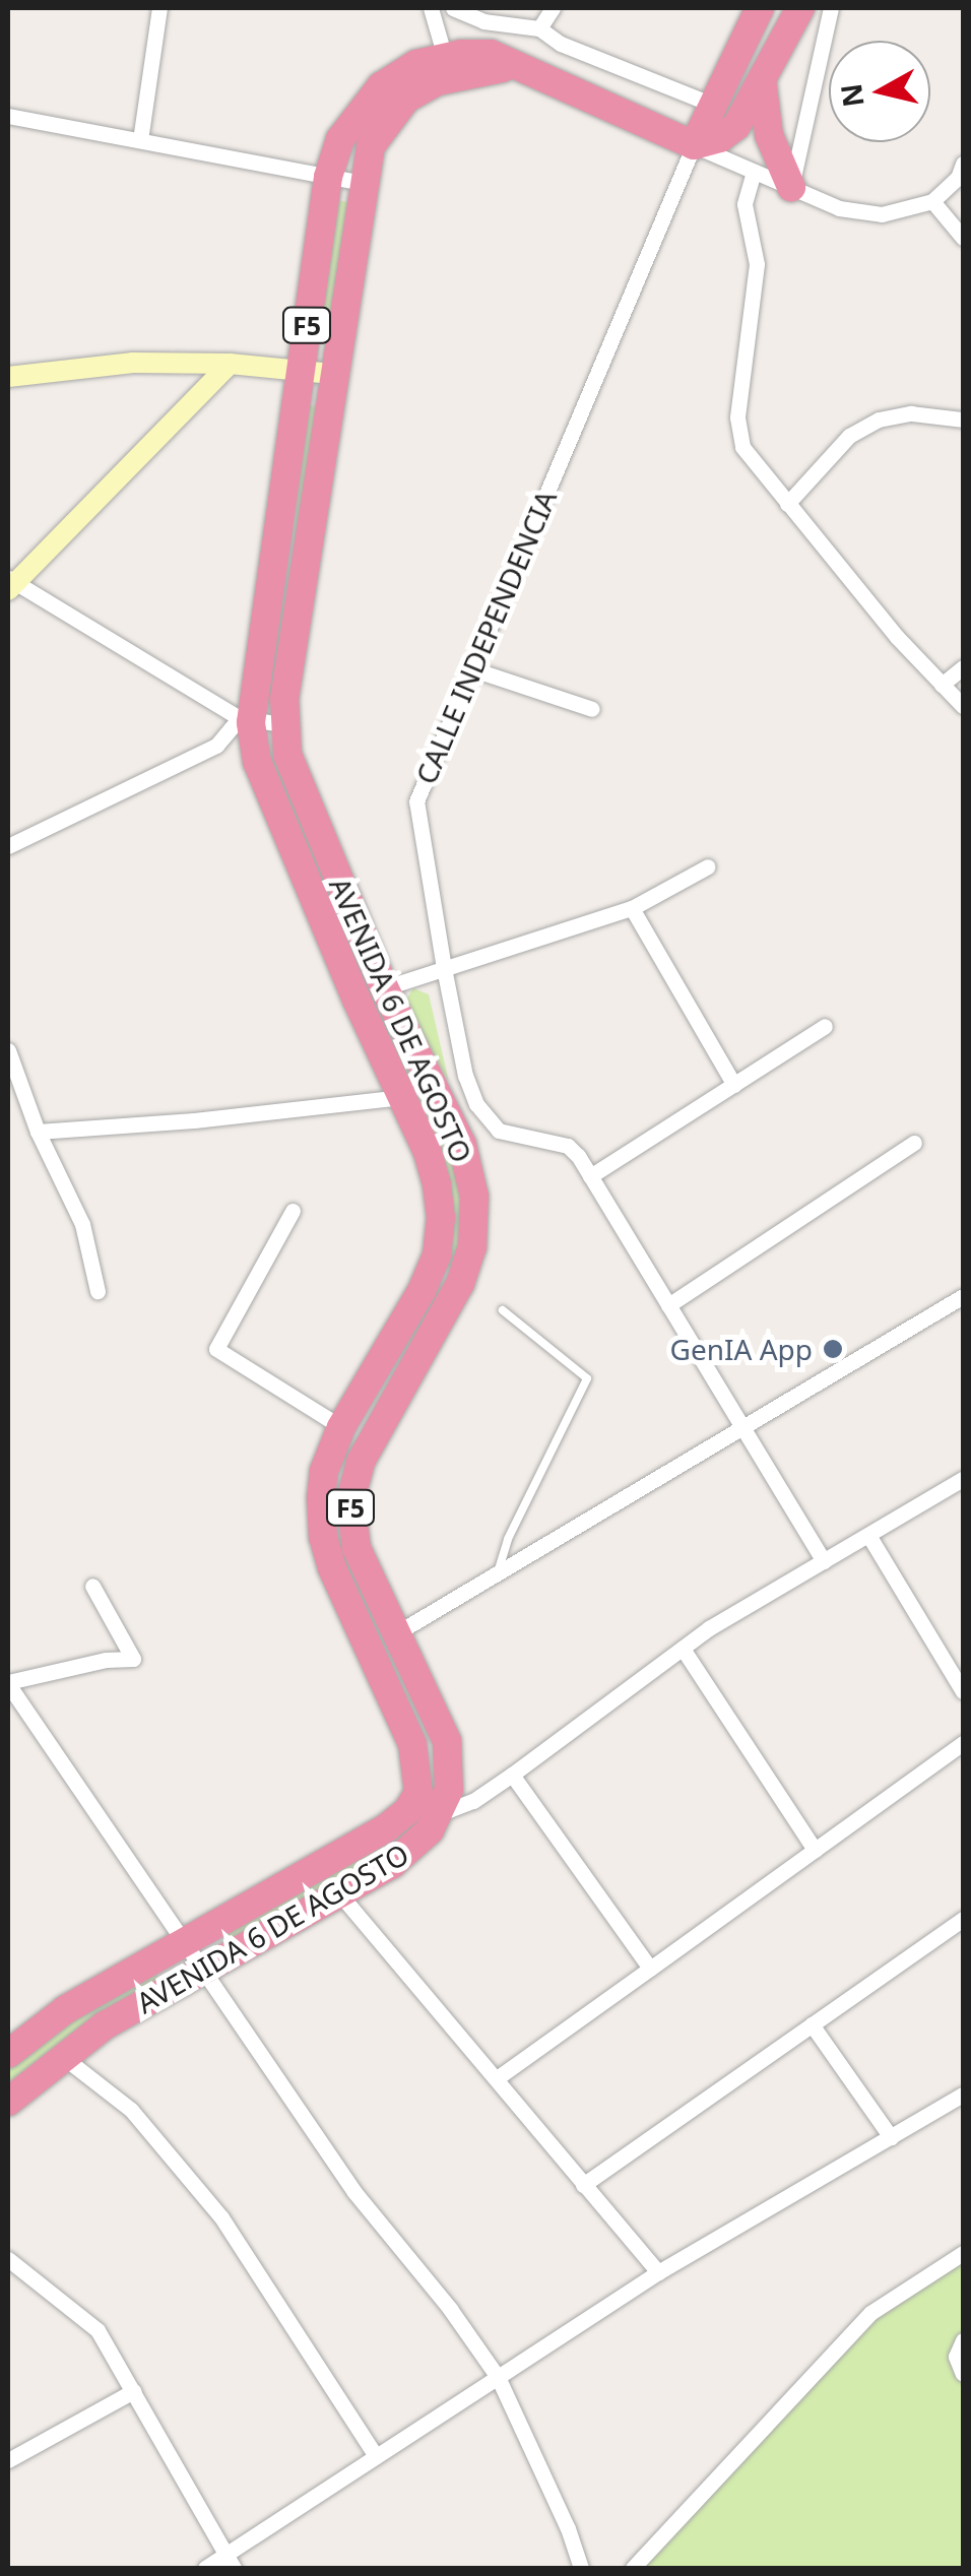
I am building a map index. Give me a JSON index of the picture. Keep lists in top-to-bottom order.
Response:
{
  "streets": {
    "highway": ["F5", "AVENIDA 6 DE AGOSTO"],
    "street": ["CALLE INDEPENDENCIA"]
  },
  "crossings": [
    ["CALLE INDEPENDENCIA", "AVENIDA 6 DE AGOSTO"]
  ],
  "places": ["GenIA App"],
  "north": "left"
}
